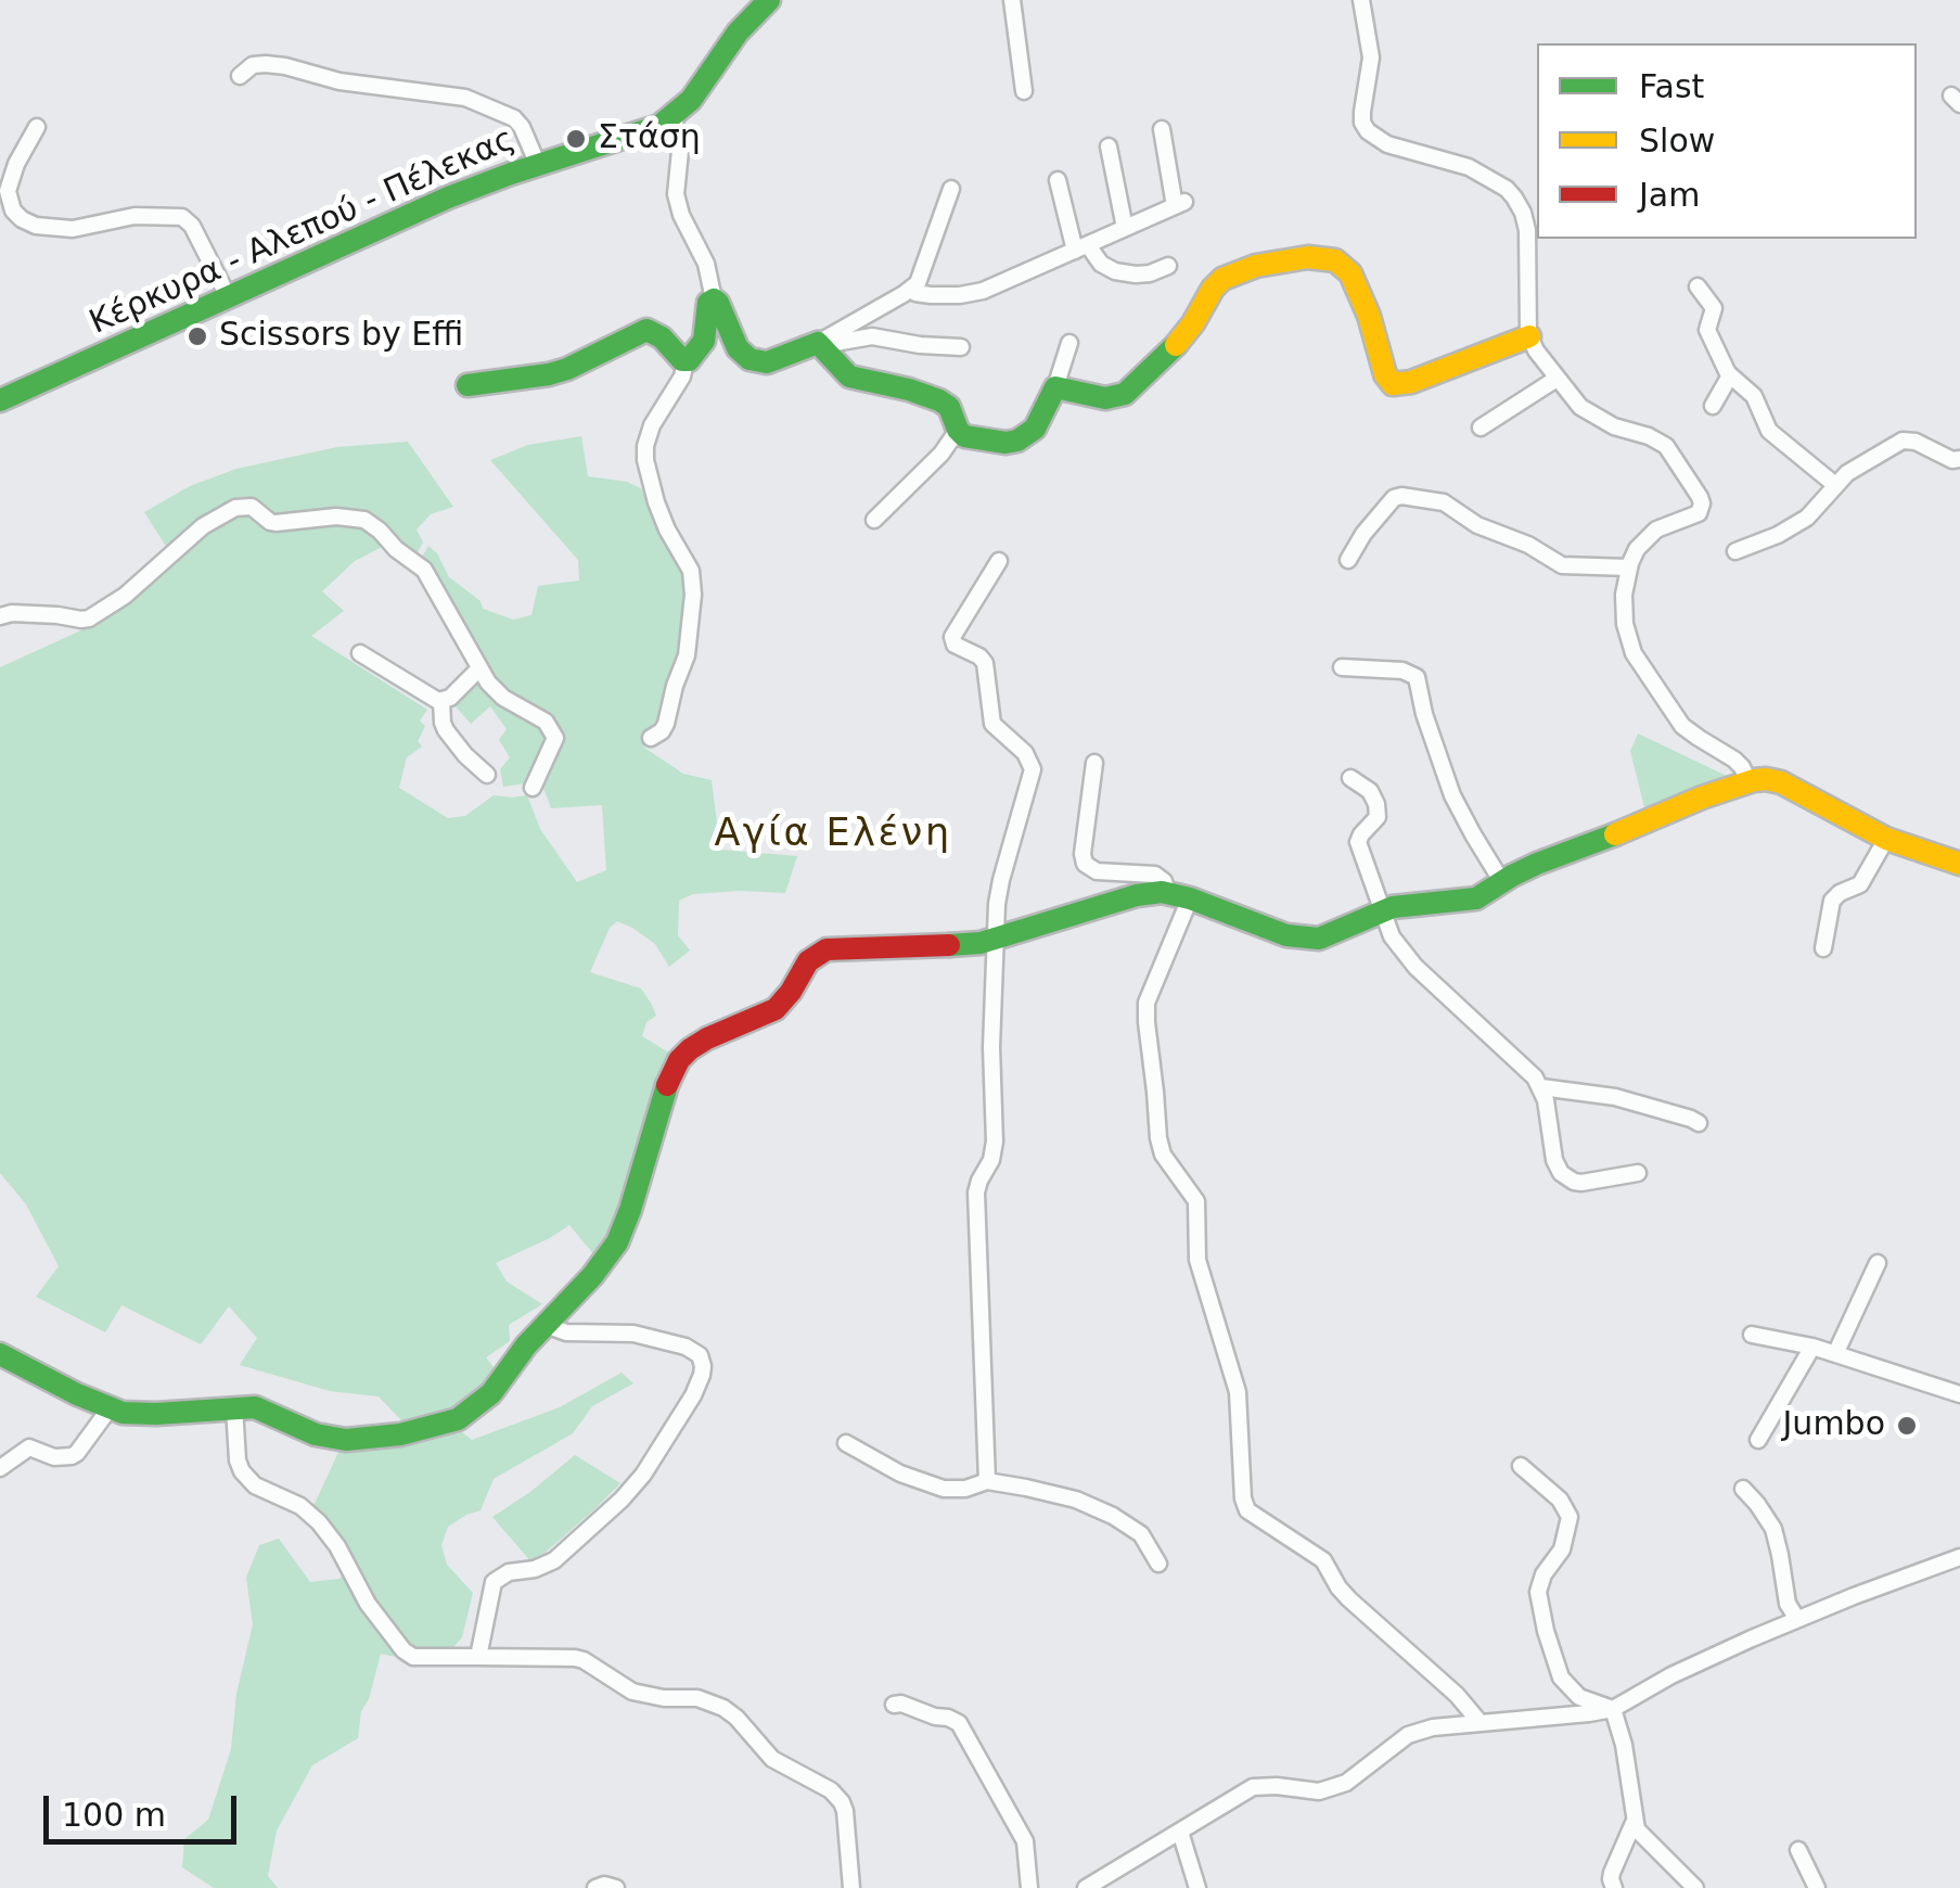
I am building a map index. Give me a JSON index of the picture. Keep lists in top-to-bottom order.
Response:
{
  "streets": {
    "street": ["Κέρκυρα - Αλεπού - Πέλεκας"]
  },
  "districts": ["Αγία Ελένη"],
  "places": ["Στάση", "Scissors by Effi", "Jumbo"],
  "legend": ["Fast", "Slow", "Jam"],
  "scale_bar": "100 m"
}
